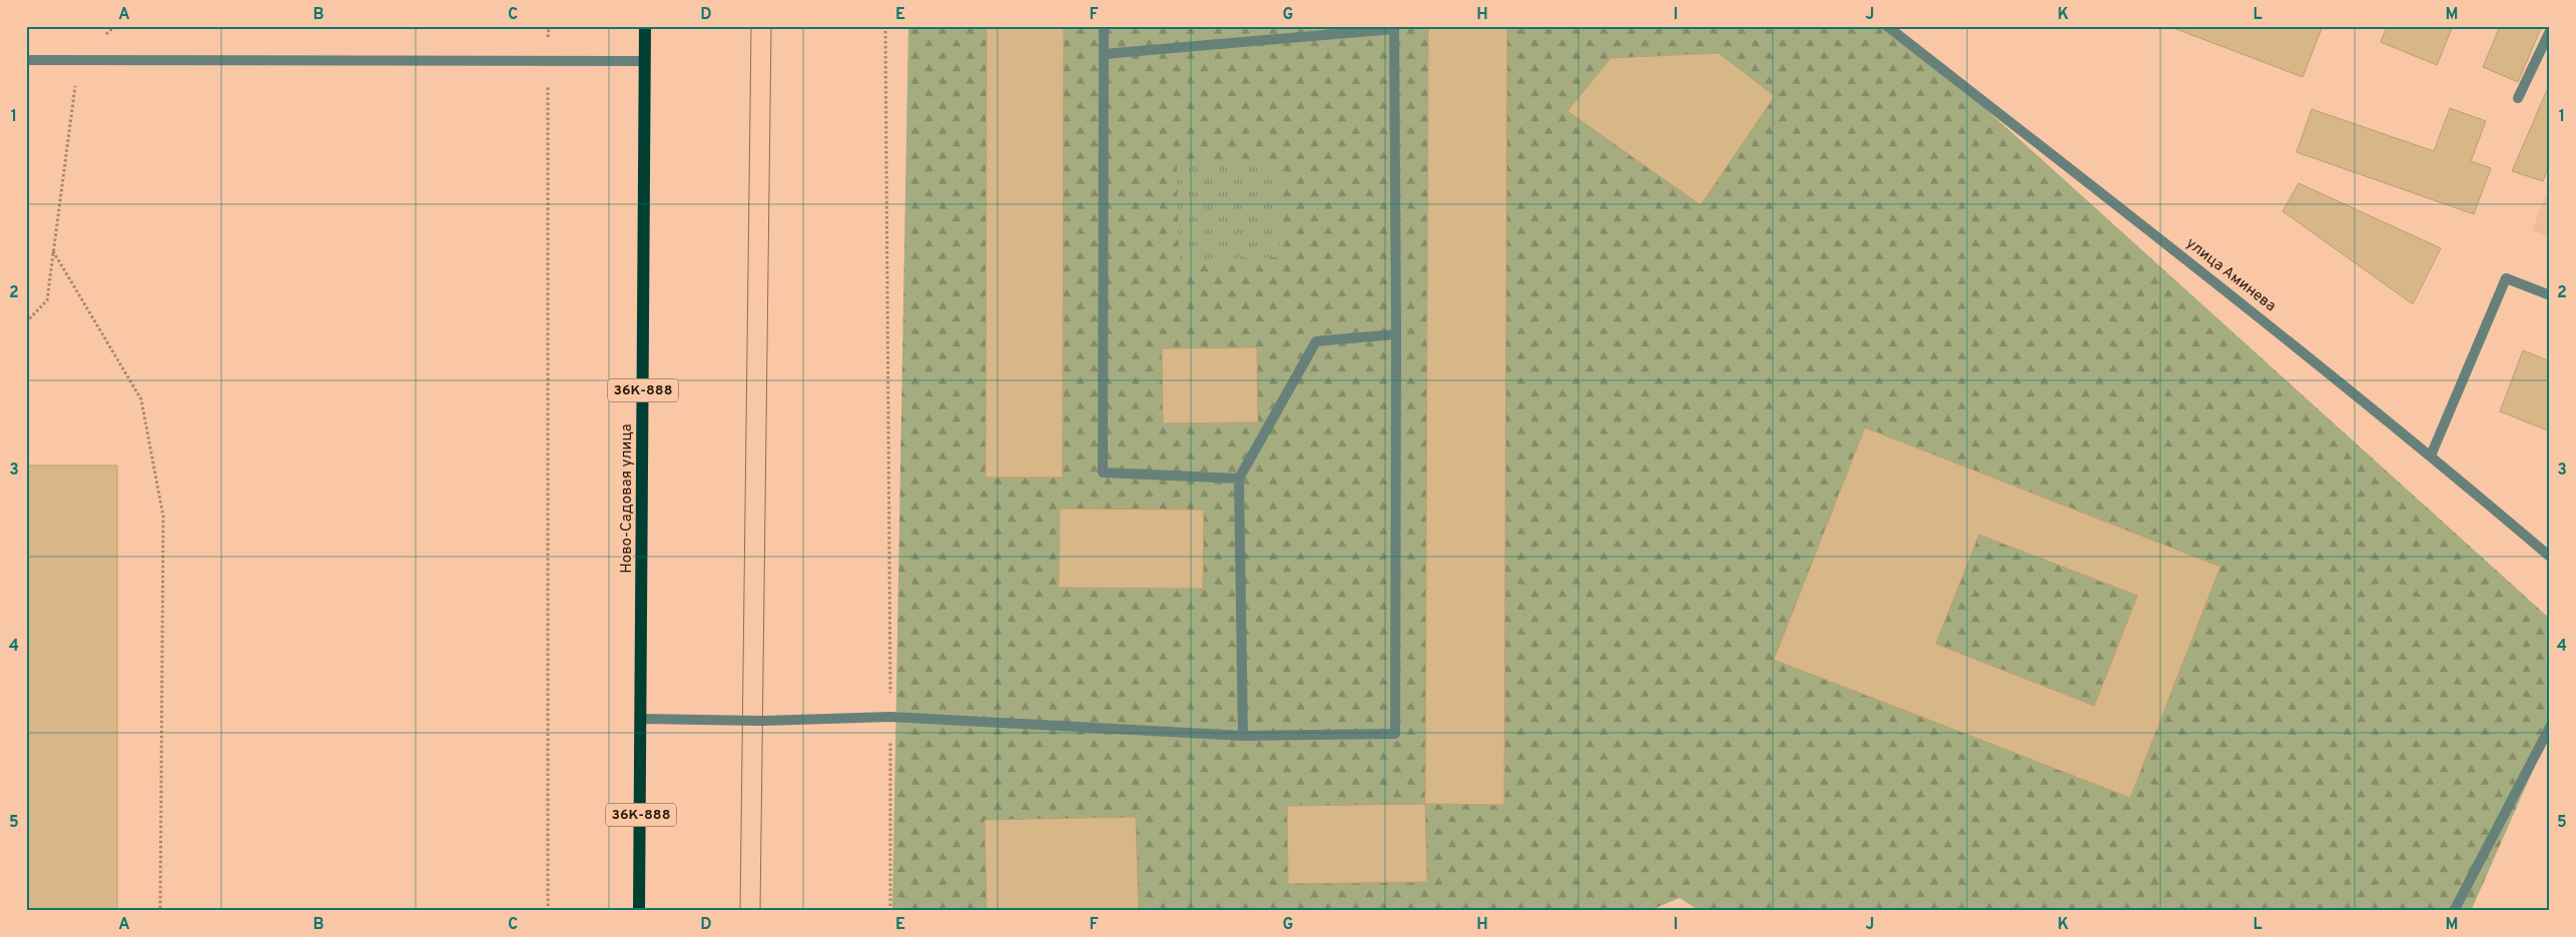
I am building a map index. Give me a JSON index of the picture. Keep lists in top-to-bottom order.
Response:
{
  "streets": {
    "main road": ["36К-888", "Ново-Садовая улица"],
    "street": ["улица Аминева"]
  },
  "grid": {
    "columns": [
      "A",
      "B",
      "C",
      "D",
      "E",
      "F",
      "G",
      "H",
      "I",
      "J",
      "K",
      "L",
      "M"
    ],
    "rows": [
      "1",
      "2",
      "3",
      "4",
      "5"
    ]
  }
}
